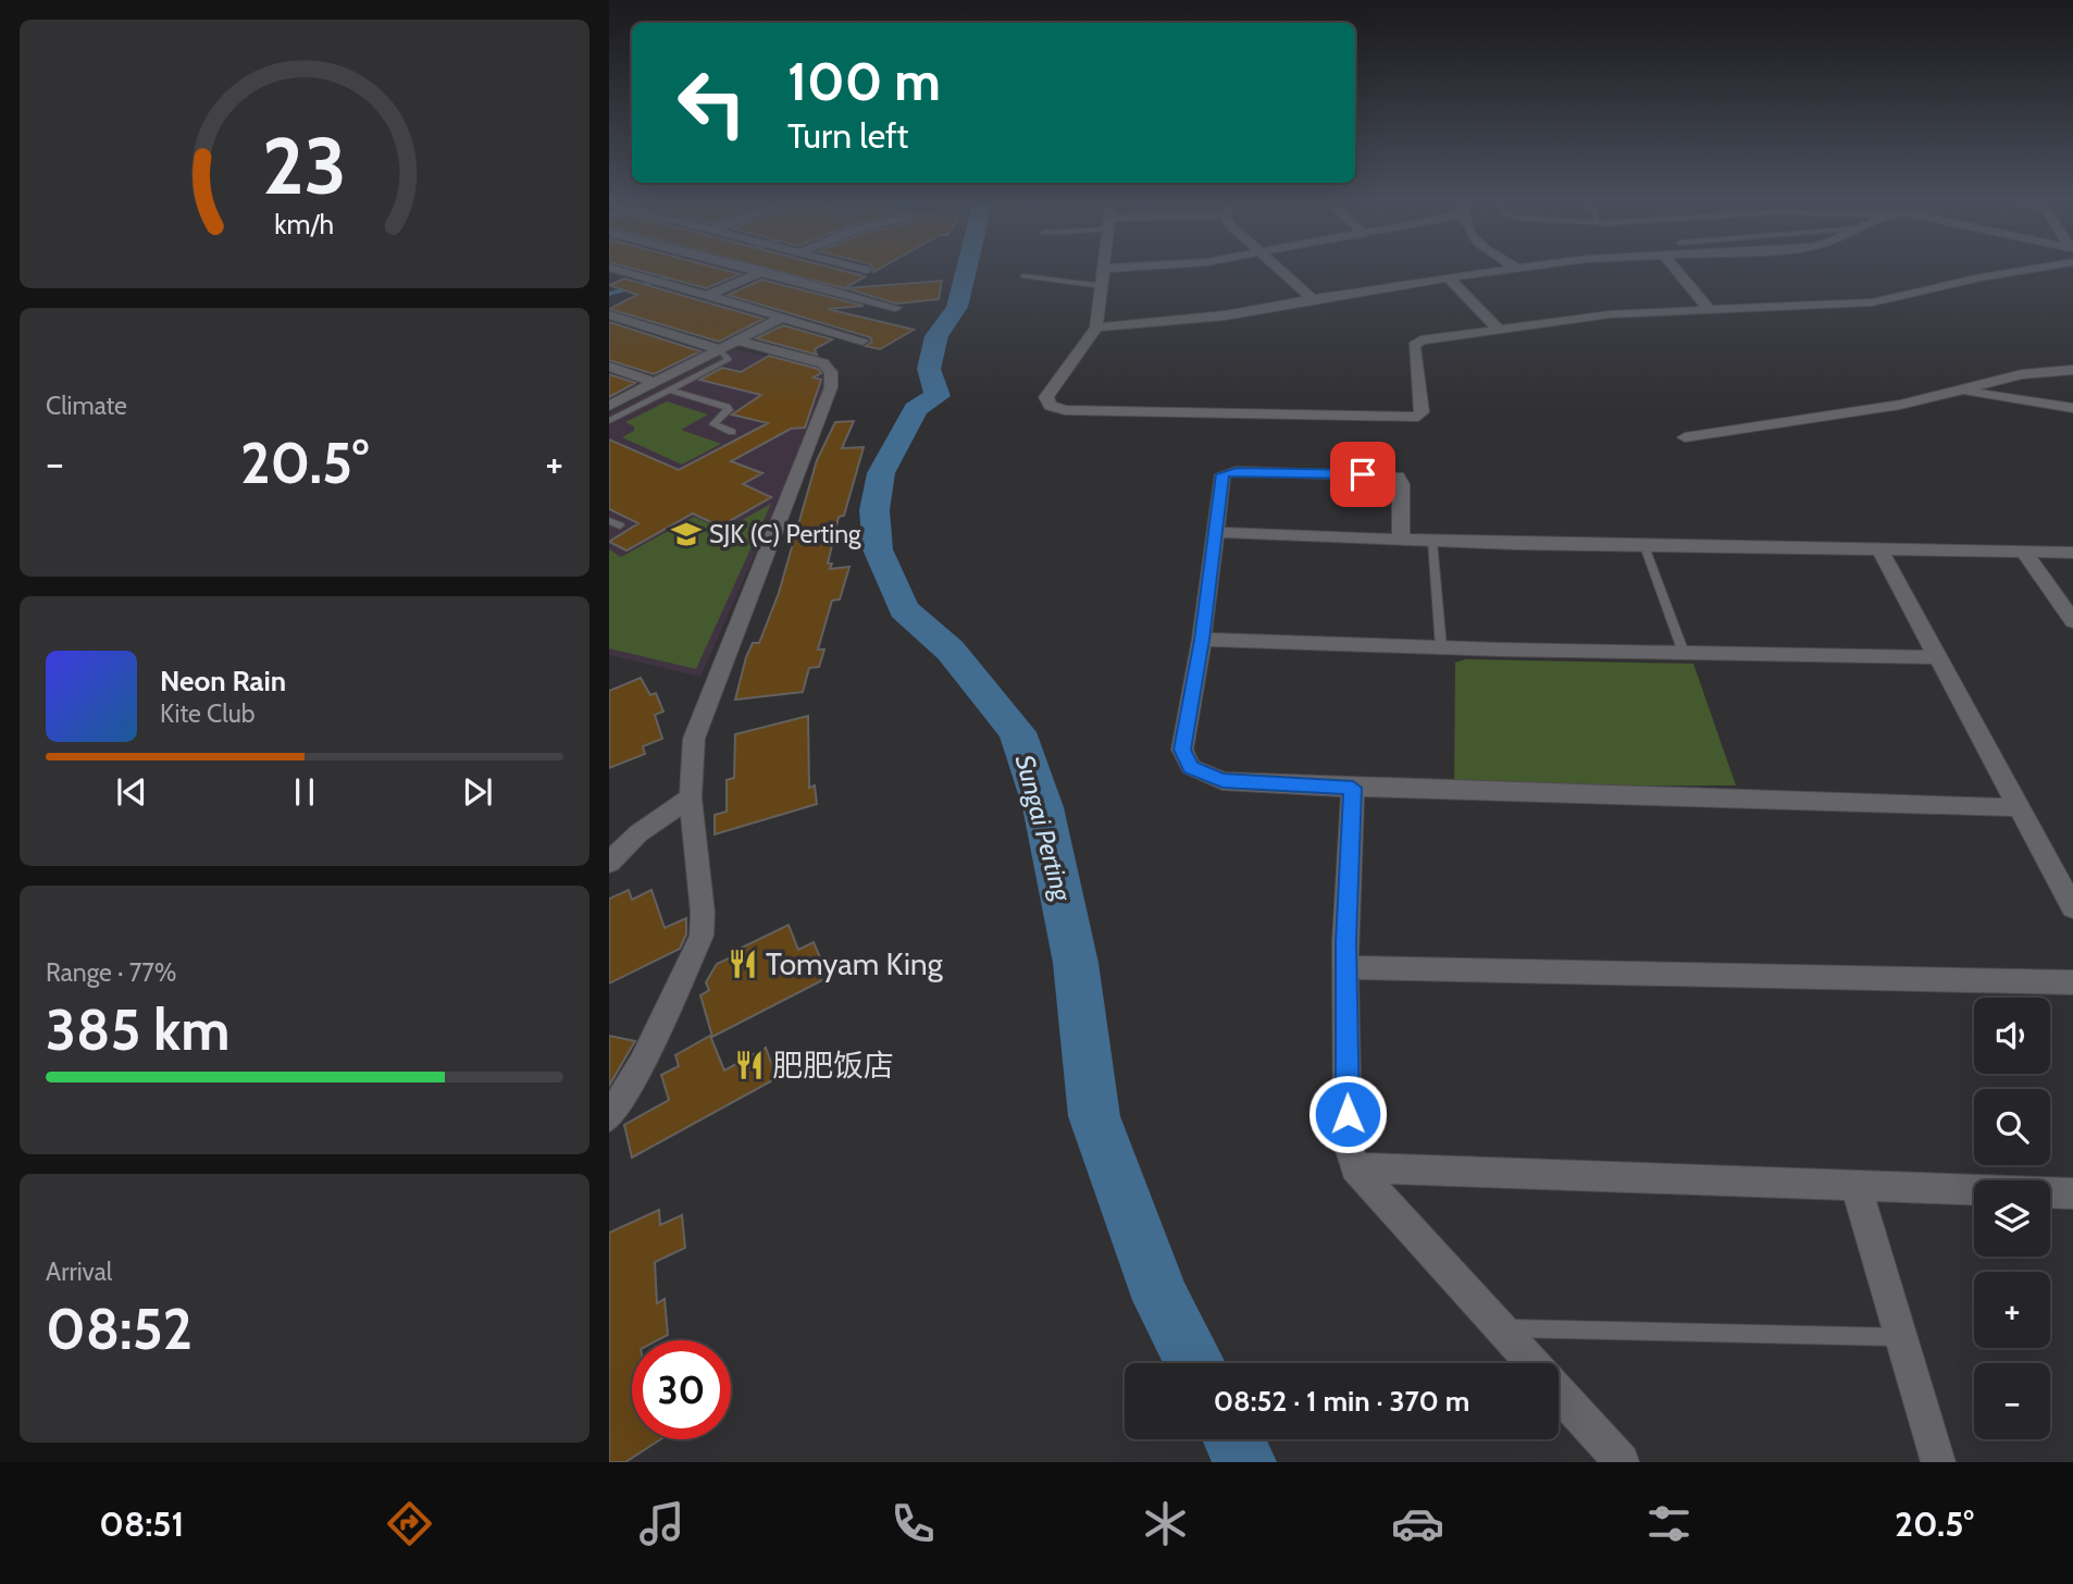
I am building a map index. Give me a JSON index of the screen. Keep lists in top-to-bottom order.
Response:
{
  "water": ["Sungai Perting"],
  "places": {
    "school or university": ["SJK (C) Perting"],
    "restaurant": ["Tomyam King", "肥肥饭店"]
  },
  "page": {
    "turn": ["100 m", "Turn left"],
    "tile": [
      "Climate",
      ["Range · 77%", "385 km"],
      ["Arrival", "08:52"]
    ],
    "heat": ["−", "20.5°", "+"],
    "song": ["Neon Rain", "Kite Club"],
    "map_buttons": ["+", "−"],
    "limit": "30",
    "trip": "08:52 · 1 min · 370 m",
    "tabs": ["08:51", "20.5°"],
    "gauge": ["23", "km/h"]
  }
}
